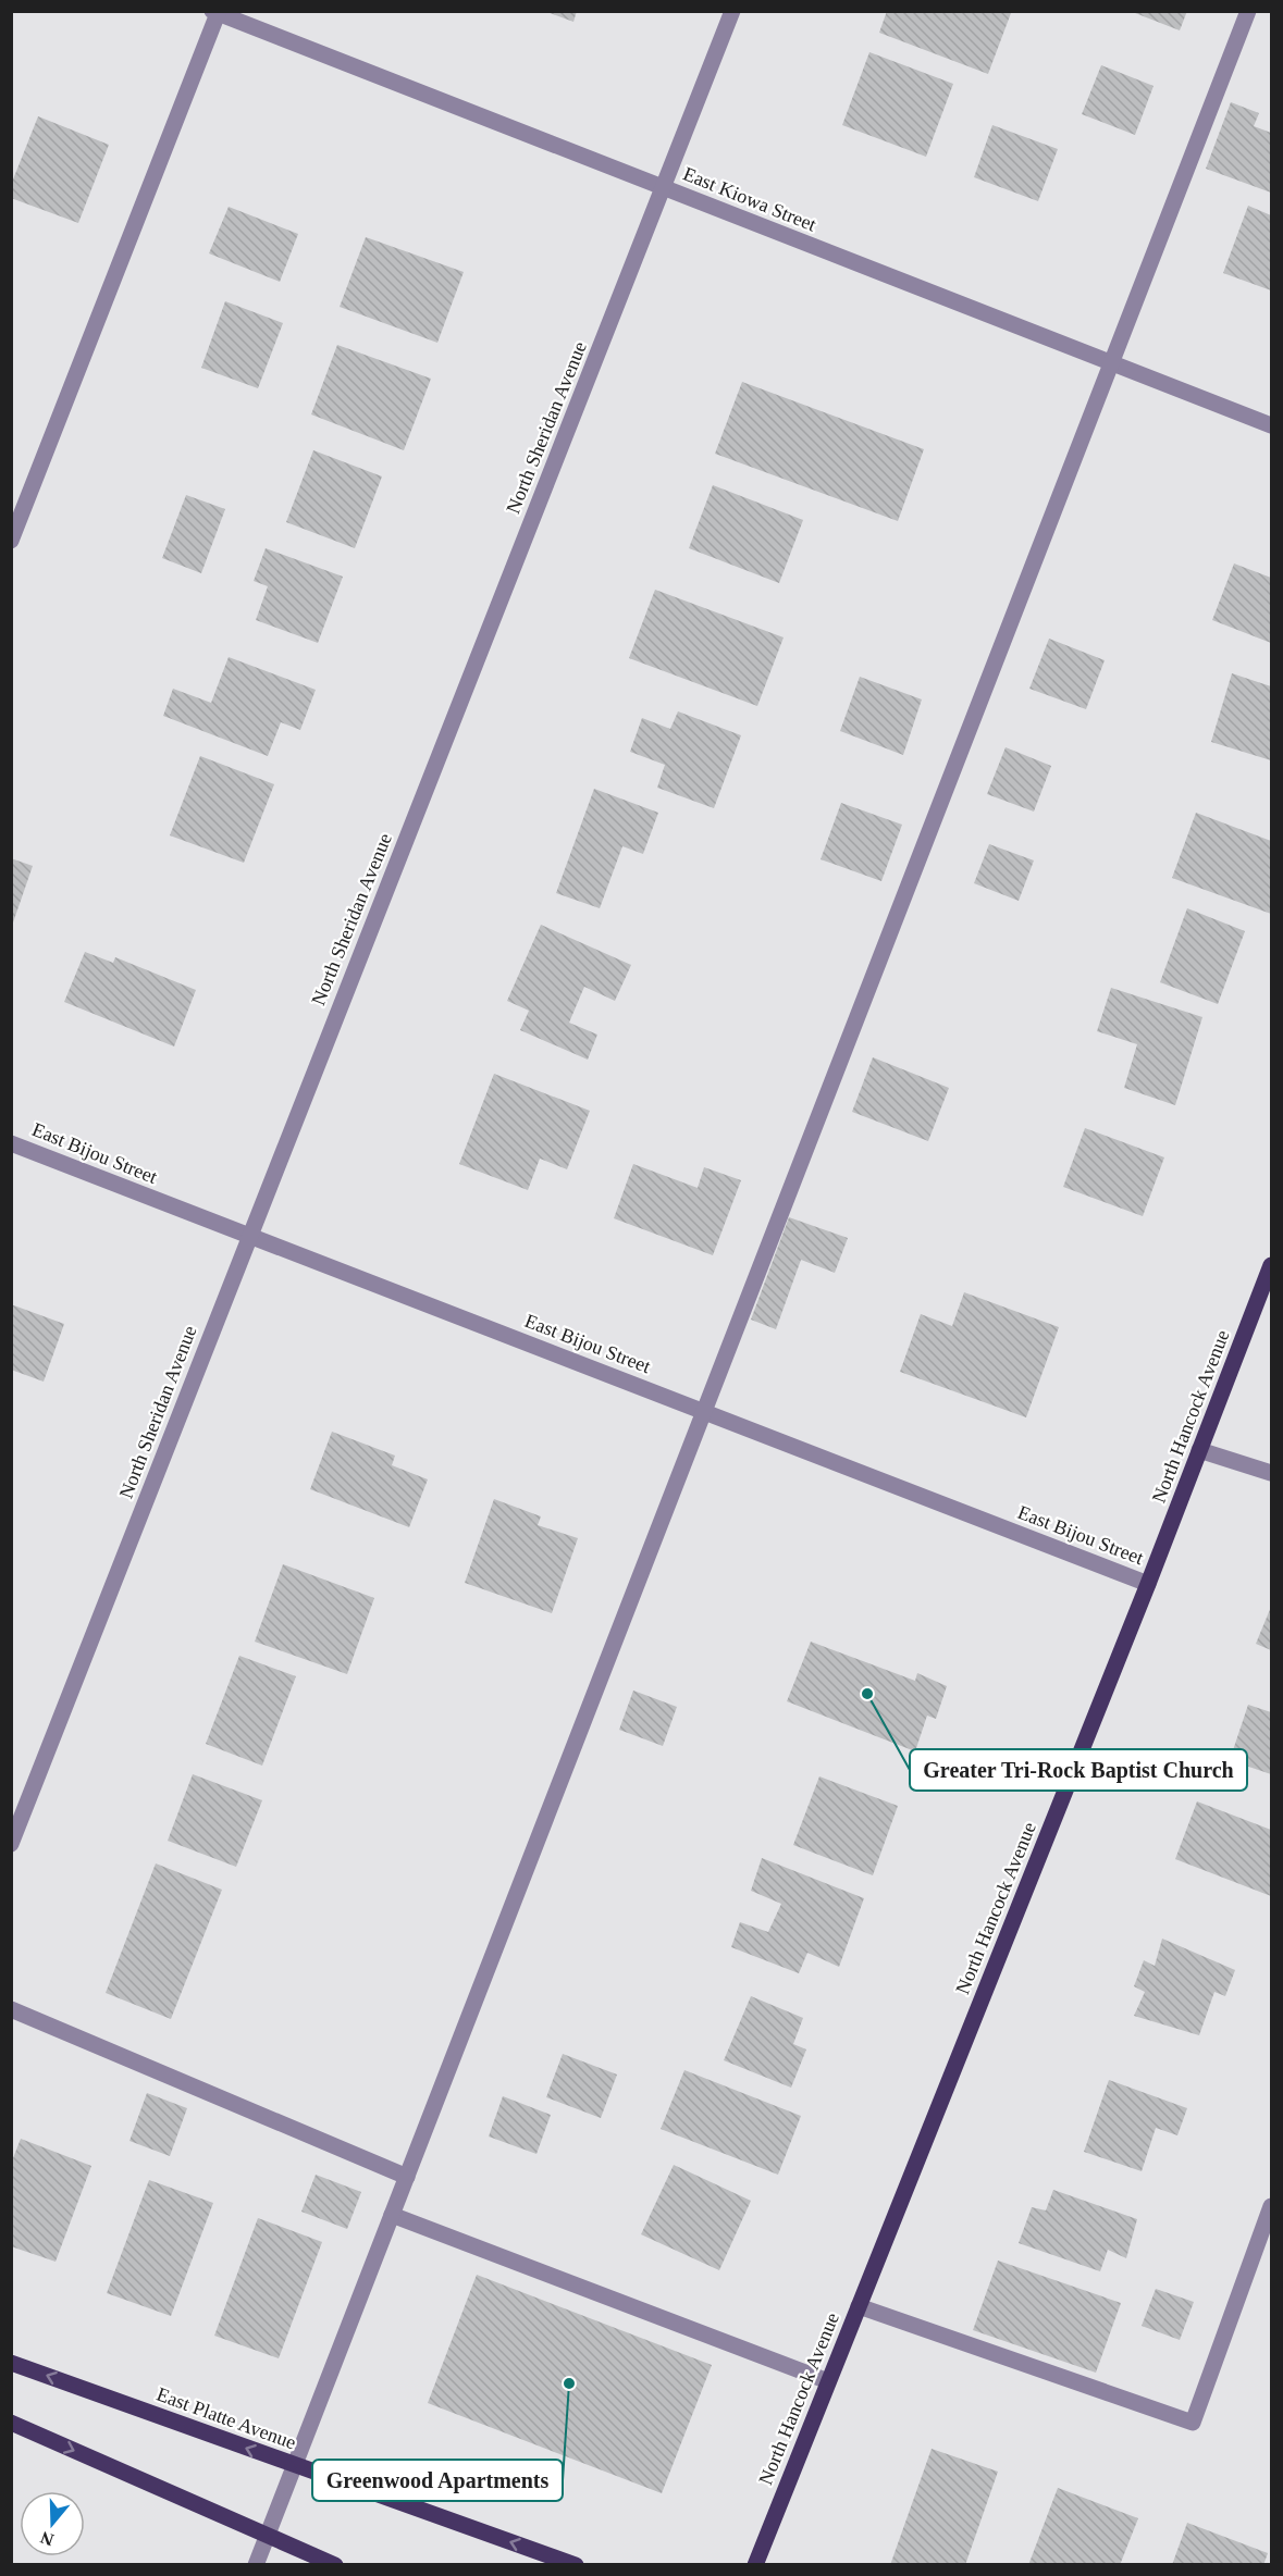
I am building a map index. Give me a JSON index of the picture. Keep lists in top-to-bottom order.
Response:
{
  "streets": {
    "main road": ["North Hancock Avenue", "East Platte Avenue"],
    "street": ["East Kiowa Street", "North Sheridan Avenue", "East Bijou Street"]
  },
  "crossings": [
    ["East Kiowa Street", "North Sheridan Avenue"],
    ["North Sheridan Avenue", "East Bijou Street"],
    ["East Bijou Street", "North Hancock Avenue"]
  ],
  "places": ["Greater Tri-Rock Baptist Church", "Greenwood Apartments"],
  "north": "bottom"
}
